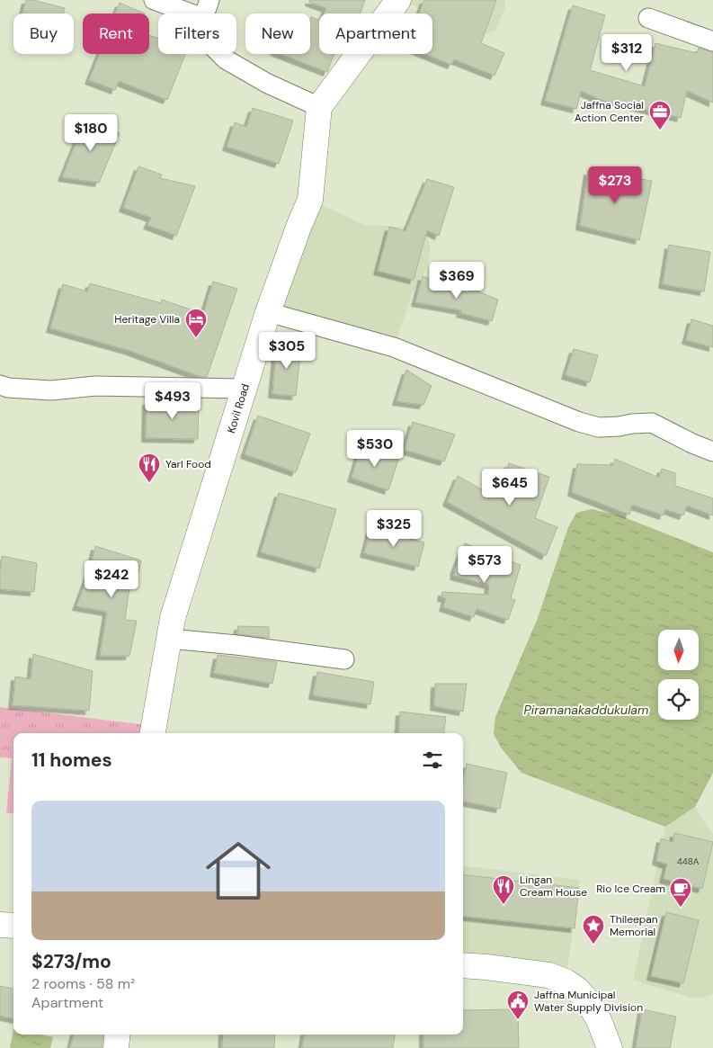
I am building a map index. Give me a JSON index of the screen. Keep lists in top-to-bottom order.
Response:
{
  "streets": {
    "street": ["Kovil Road"]
  },
  "water": ["Piramanakaddukulam"],
  "places": {
    "office": ["Jaffna Social Action Center"],
    "hotel": ["Heritage Villa"],
    "restaurant": ["Yarl Food", "Lingan Cream House"],
    "cafe": ["Rio Ice Cream"],
    "place": ["Thileepan Memorial"],
    "public building": ["Jaffna Municipal Water Supply Division"]
  },
  "house_numbers": ["448A"],
  "north": "bottom",
  "page": {
    "chip": [
      "Buy",
      "Rent",
      "Filters",
      "New",
      "Apartment"
    ],
    "price": [
      "$312",
      "$180",
      "$273",
      "$369",
      "$305",
      "$493",
      "$530",
      "$645",
      "$325",
      "$573",
      "$242"
    ],
    "heading": "11 homes",
    "list": [
      {
        "name": "$273/mo",
        "note": "2 rooms · 58 m² · Apartment"
      }
    ]
  }
}
